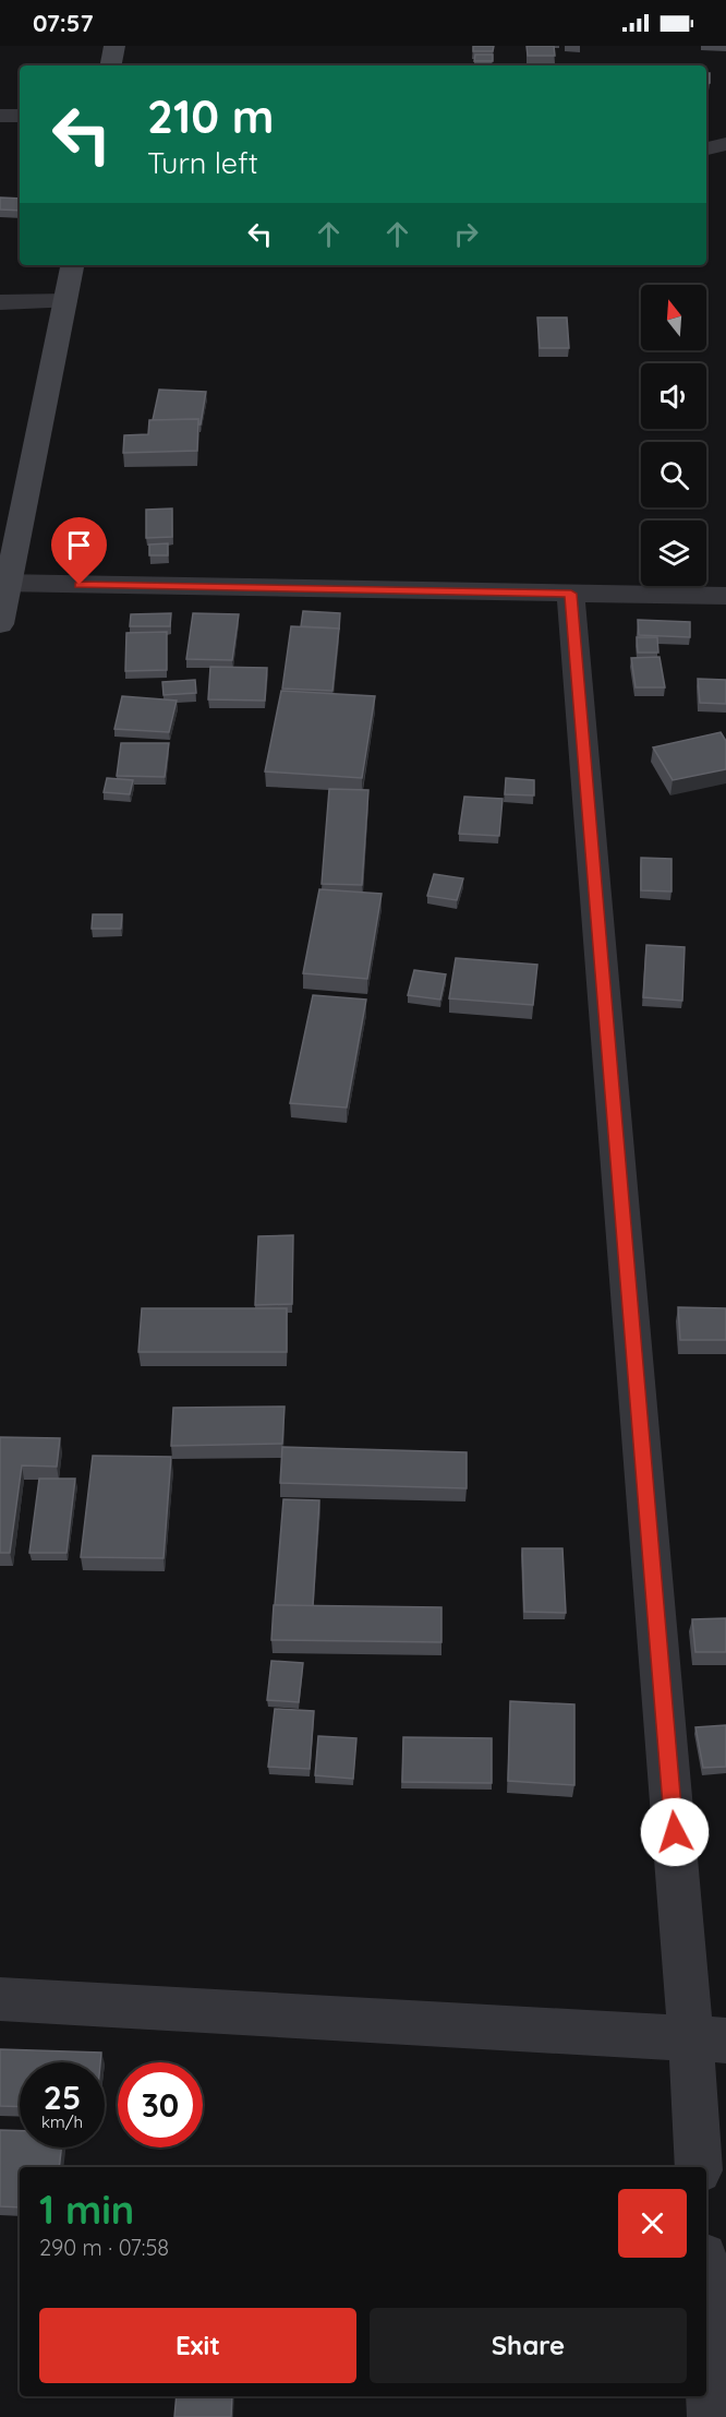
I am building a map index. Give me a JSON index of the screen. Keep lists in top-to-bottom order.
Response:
{
  "north": "top",
  "page": {
    "status": "07:57",
    "turn": ["210 m", "Turn left"],
    "speed": "25 km/h",
    "limit": "30",
    "heading": ["1 min", "290 m · 07:58"],
    "buttons": ["Exit", "Share"]
  }
}
